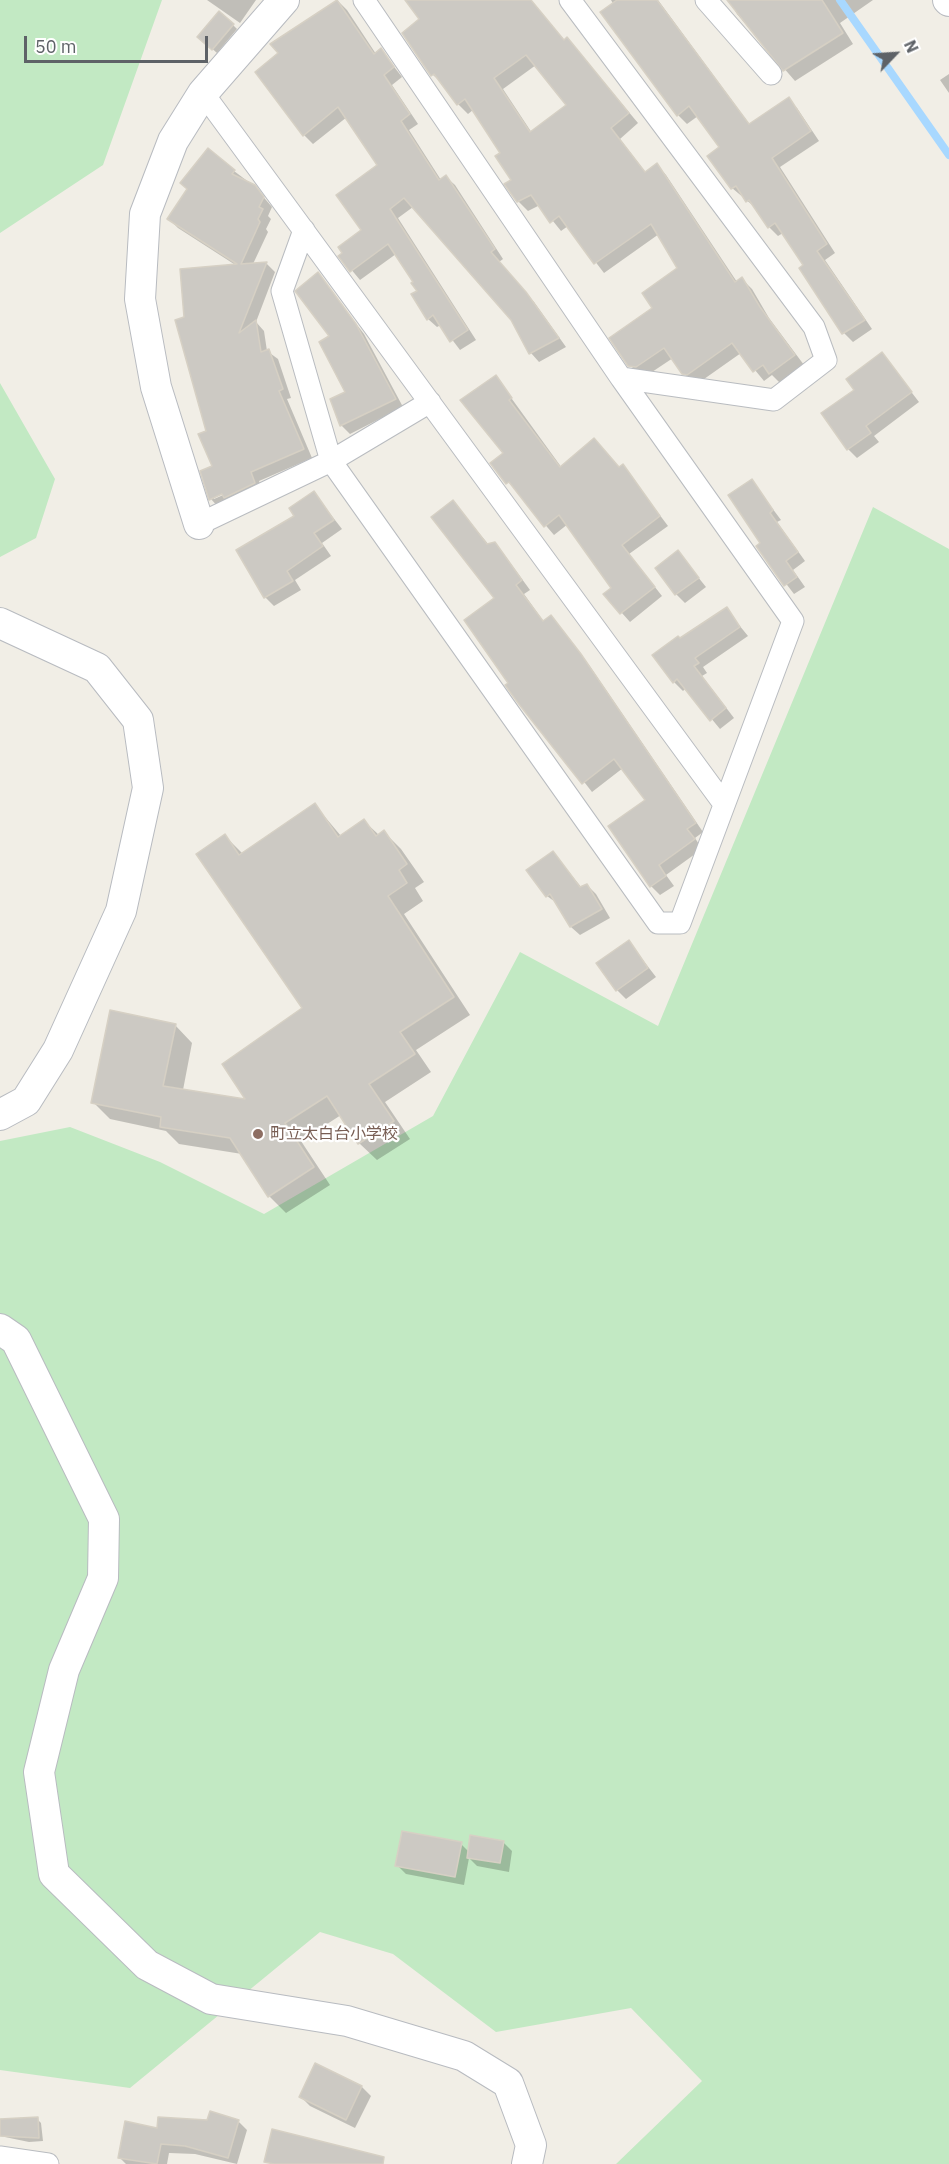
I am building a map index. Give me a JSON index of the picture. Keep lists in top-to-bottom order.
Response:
{
  "places": ["町立太白台小学校"],
  "scale_bar": "50 m",
  "north": "top right"
}
